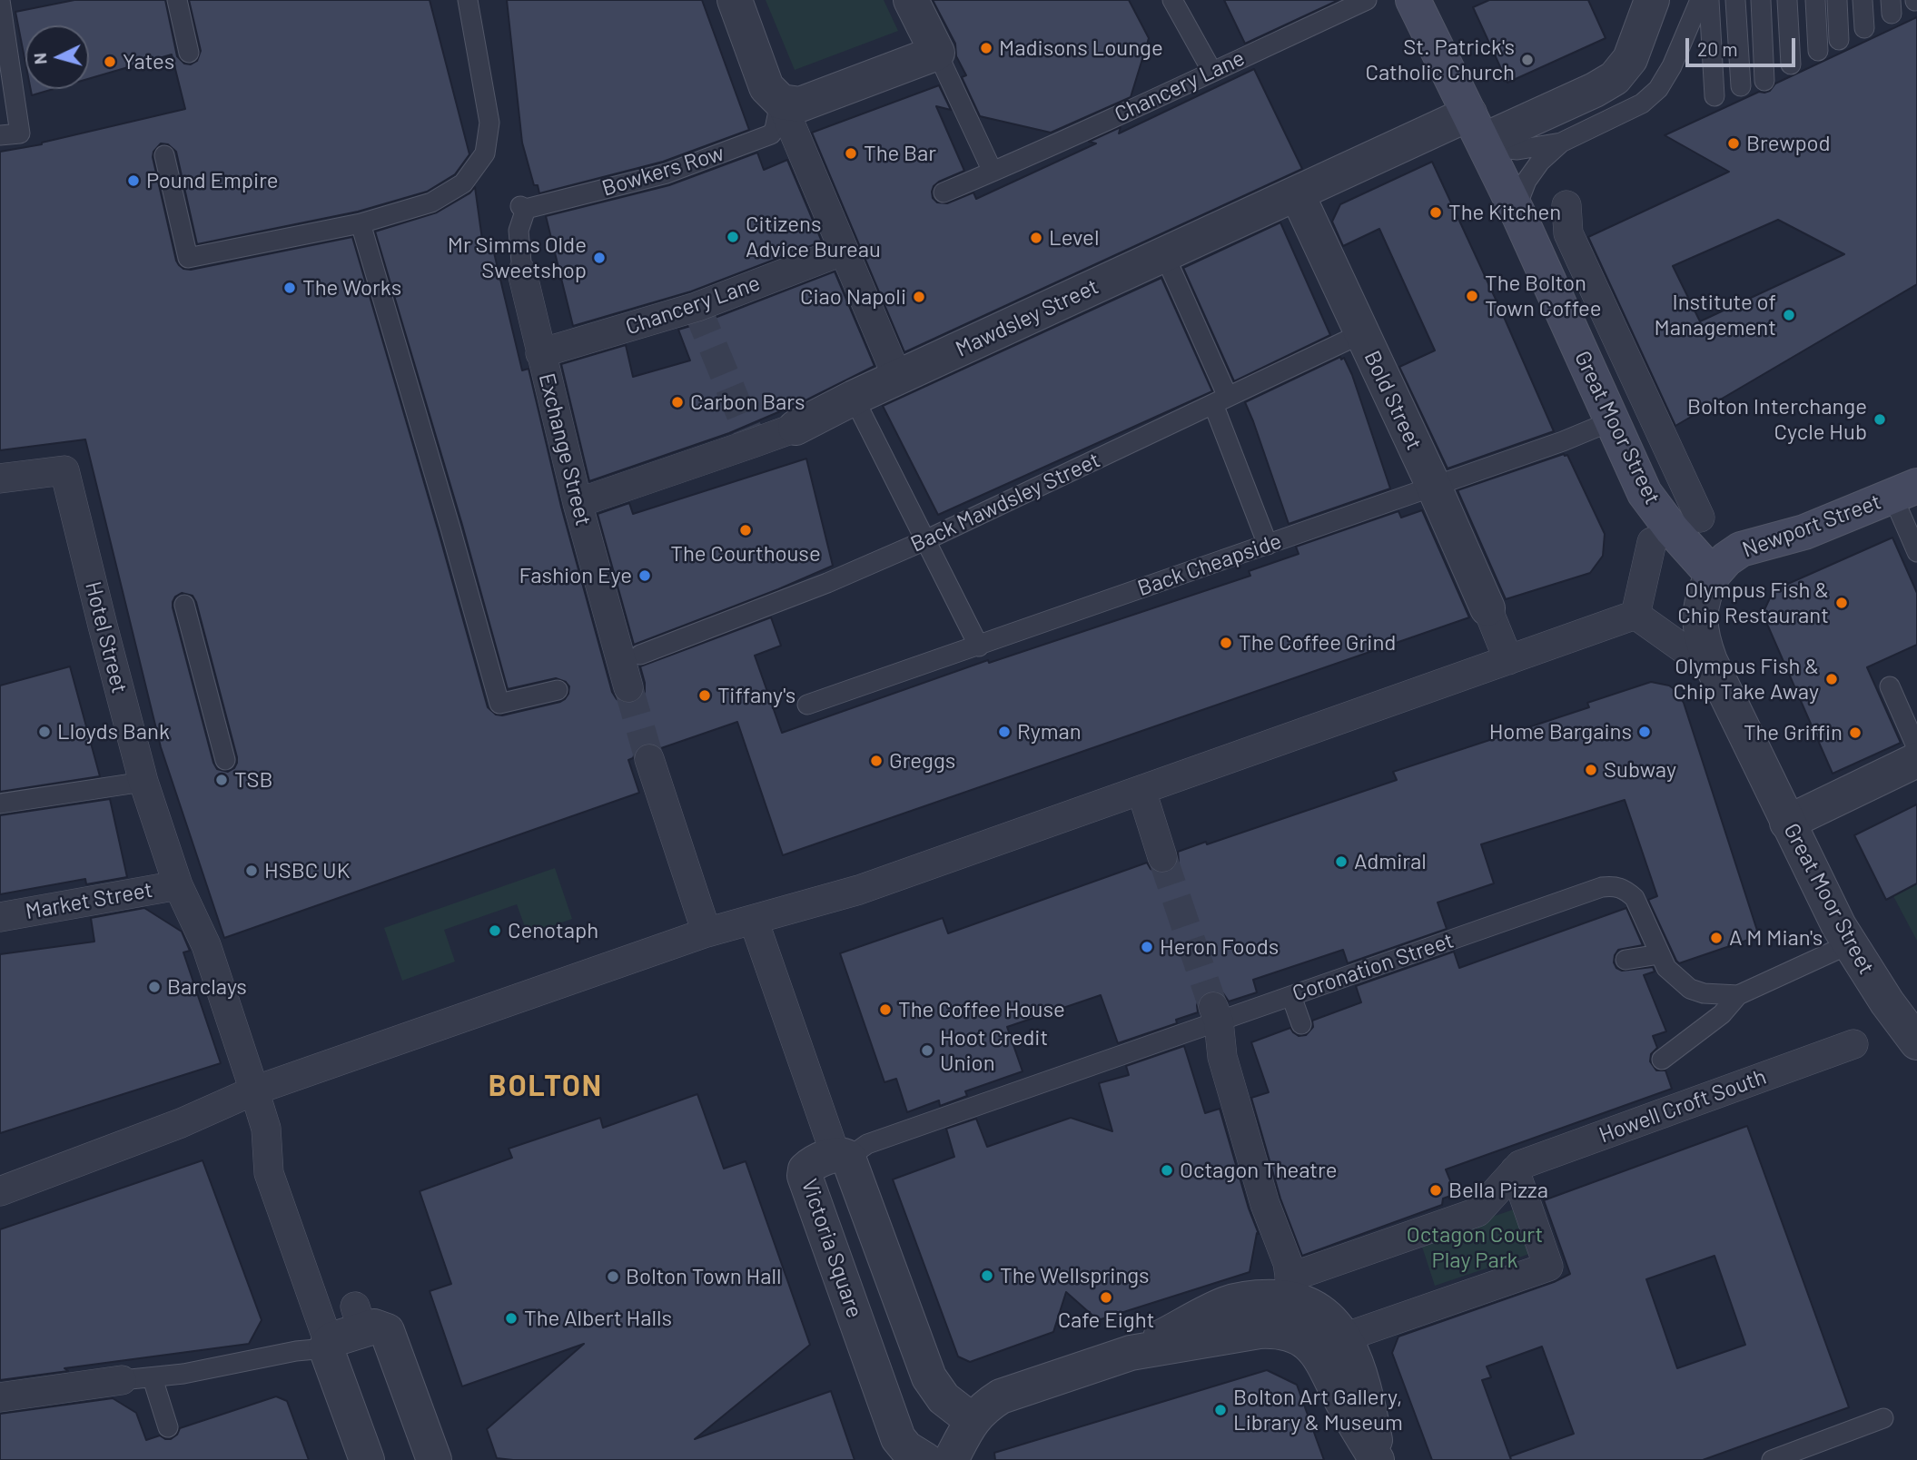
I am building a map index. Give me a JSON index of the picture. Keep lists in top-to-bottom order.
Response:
{
  "streets": {
    "main road": ["Great Moor Street", "Newport Street"],
    "street": [
      "Chancery Lane",
      "Mawdsley Street",
      "Bold Street",
      "Exchange Street",
      "Hotel Street",
      "Market Street",
      "Howell Croft South",
      "Victoria Square"
    ],
    "lane": [
      "Bowkers Row",
      "Back Mawdsley Street",
      "Back Cheapside",
      "Coronation Street"
    ]
  },
  "crossings": [
    ["Chancery Lane", "Exchange Street"],
    ["Bowkers Row", "Exchange Street"],
    ["Mawdsley Street", "Bold Street"],
    ["Mawdsley Street", "Great Moor Street"],
    ["Mawdsley Street", "Exchange Street"],
    ["Bold Street", "Back Mawdsley Street"],
    ["Bold Street", "Back Cheapside"],
    ["Great Moor Street", "Newport Street"],
    ["Great Moor Street", "Back Cheapside"],
    ["Great Moor Street", "Coronation Street"],
    ["Exchange Street", "Back Mawdsley Street"],
    ["Hotel Street", "Market Street"],
    ["Coronation Street", "Victoria Square"],
    ["Howell Croft South", "Victoria Square"]
  ],
  "districts": ["BOLTON"],
  "parks": ["Octagon Court Play Park"],
  "places": [
    "Madisons Lounge",
    "St. Patrick's Catholic Church",
    "Yates",
    "Brewpod",
    "The Bar",
    "Pound Empire",
    "The Kitchen",
    "Citizens Advice Bureau",
    "Level",
    "Mr Simms Olde Sweetshop",
    "The Works",
    "The Bolton Town Coffee",
    "Ciao Napoli",
    "Institute of Management",
    "Carbon Bars",
    "Bolton Interchange Cycle Hub",
    "The Courthouse",
    "Fashion Eye",
    "Olympus Fish & Chip Restaurant",
    "The Coffee Grind",
    "Olympus Fish & Chip Take Away",
    "Tiffany's",
    "Lloyds Bank",
    "Ryman",
    "Home Bargains",
    "The Griffin",
    "Greggs",
    "Subway",
    "TSB",
    "Admiral",
    "HSBC UK",
    "Cenotaph",
    "A M Mian's",
    "Heron Foods",
    "Barclays",
    "The Coffee House",
    "Hoot Credit Union",
    "Octagon Theatre",
    "Bella Pizza",
    "The Wellsprings",
    "Bolton Town Hall",
    "Cafe Eight",
    "The Albert Halls",
    "Bolton Art Gallery, Library & Museum"
  ],
  "scale_bar": "20 m",
  "north": "left"
}
